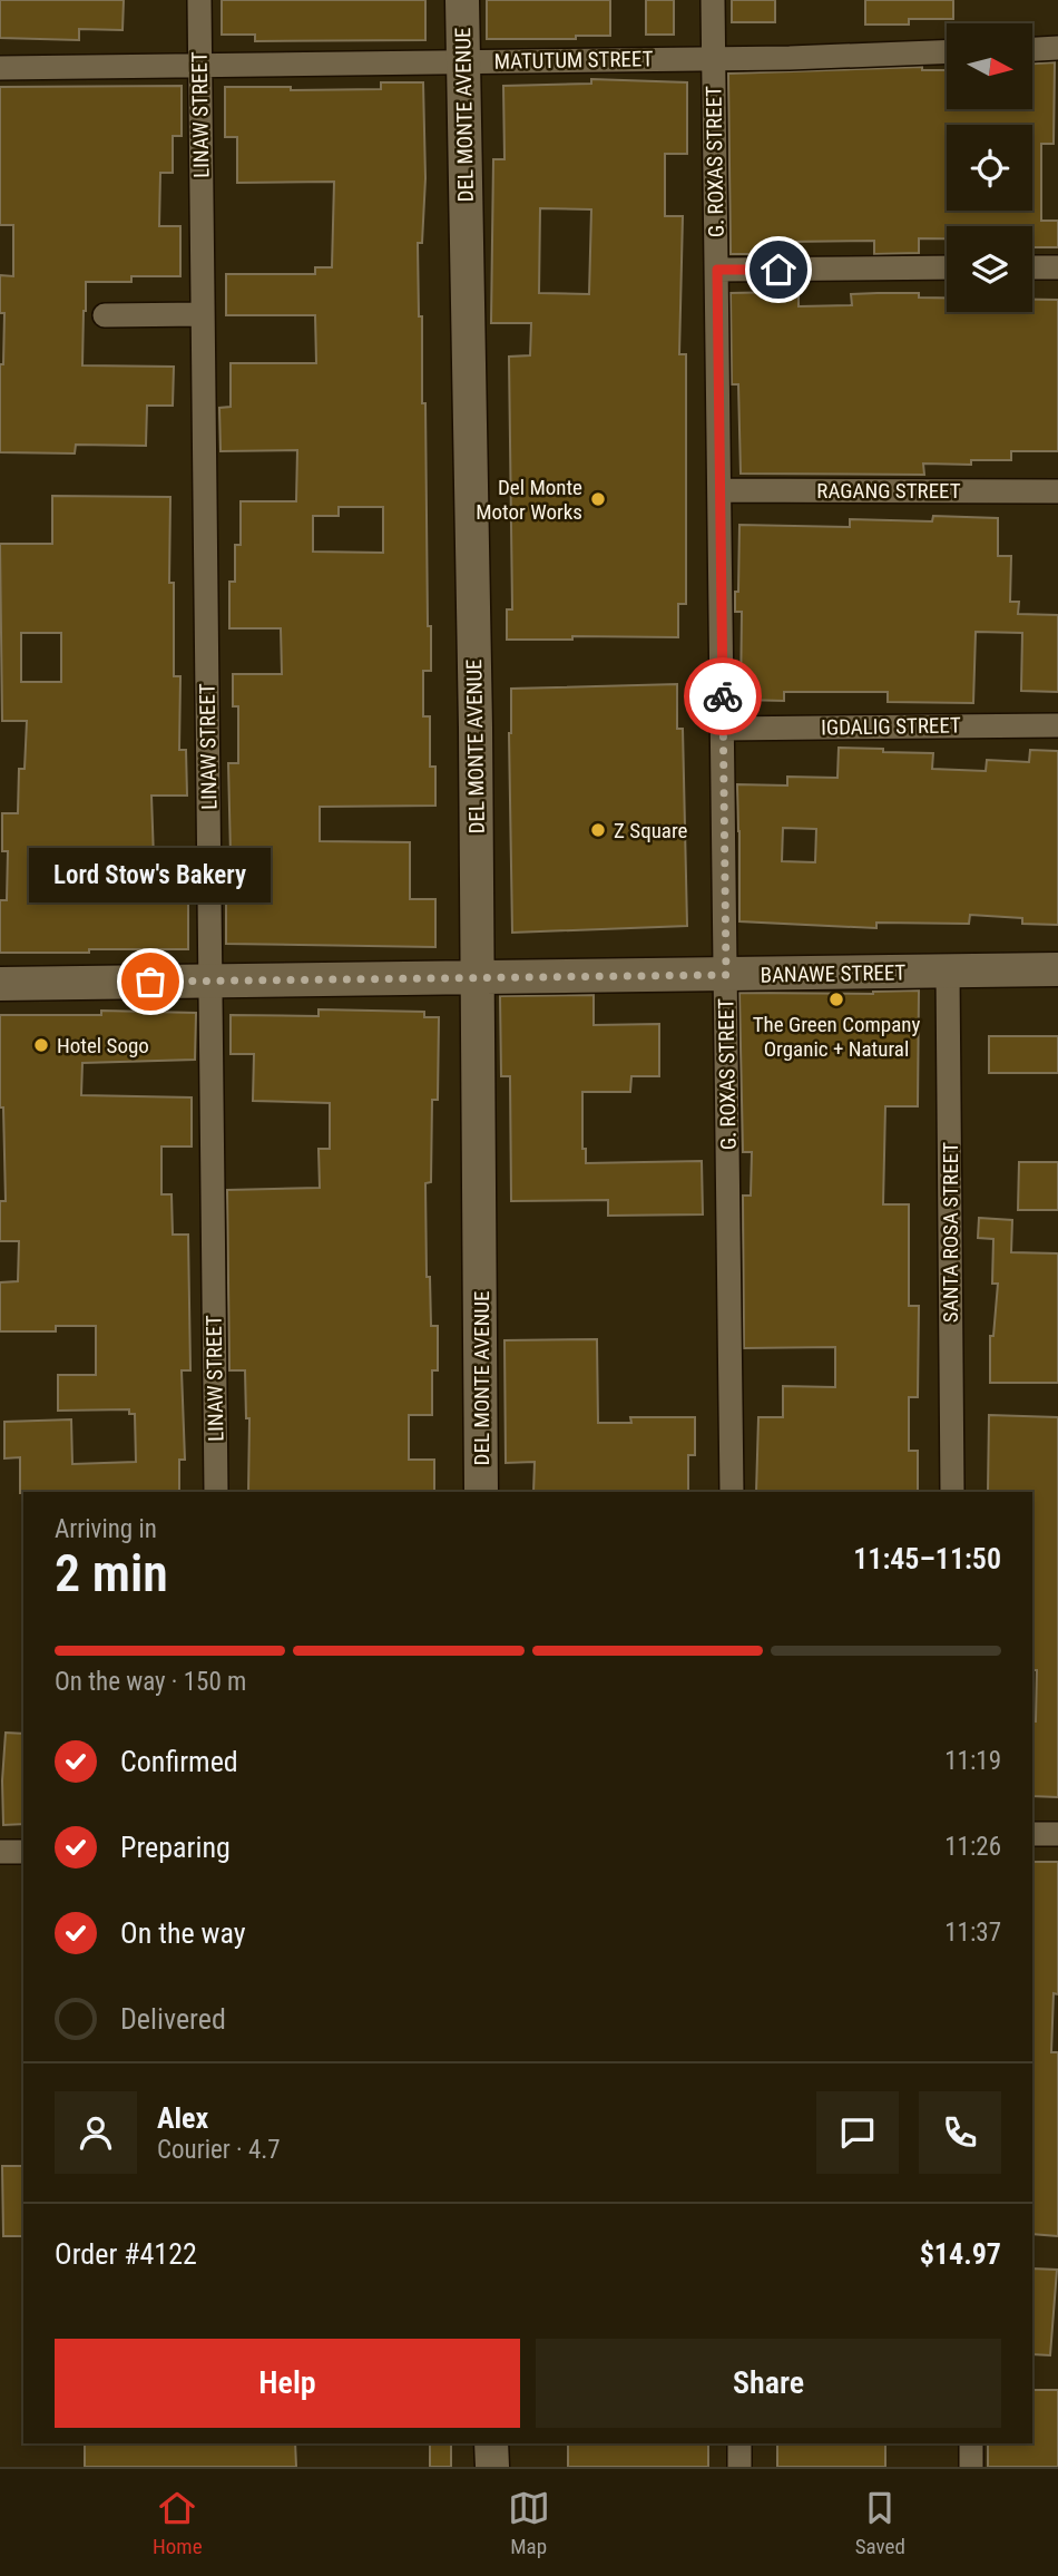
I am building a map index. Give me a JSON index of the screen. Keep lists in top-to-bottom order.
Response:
{
  "streets": {
    "main road": ["DEL MONTE AVENUE", "BANAWE STREET"],
    "street": [
      "MATUTUM STREET",
      "LINAW STREET",
      "G. ROXAS STREET",
      "RAGANG STREET",
      "IGDALIG STREET",
      "SANTA ROSA STREET"
    ]
  },
  "crossings": [
    ["MATUTUM STREET", "LINAW STREET"],
    ["MATUTUM STREET", "DEL MONTE AVENUE"],
    ["MATUTUM STREET", "G. ROXAS STREET"],
    ["LINAW STREET", "BANAWE STREET"],
    ["DEL MONTE AVENUE", "BANAWE STREET"],
    ["G. ROXAS STREET", "RAGANG STREET"],
    ["G. ROXAS STREET", "IGDALIG STREET"],
    ["G. ROXAS STREET", "BANAWE STREET"],
    ["BANAWE STREET", "SANTA ROSA STREET"]
  ],
  "places": [
    "Del Monte Motor Works",
    "Z Square",
    "Lord Stow's Bakery",
    "The Green Company Organic + Natural",
    "Hotel Sogo"
  ],
  "north": "right",
  "page": {
    "bubble": "Lord Stow's Bakery",
    "heading": ["2 min", "Arriving in", "11:45–11:50"],
    "panel": [
      "Alex",
      "Courier · 4.7",
      "Order #4122",
      "$14.97"
    ],
    "bar": "On the way · 150 m",
    "list": [
      ["Confirmed", "11:19"],
      ["Preparing", "11:26"],
      ["On the way", "11:37"],
      "Delivered"
    ],
    "buttons": ["Help", "Share"],
    "tabs": ["Home", "Map", "Saved"]
  }
}
